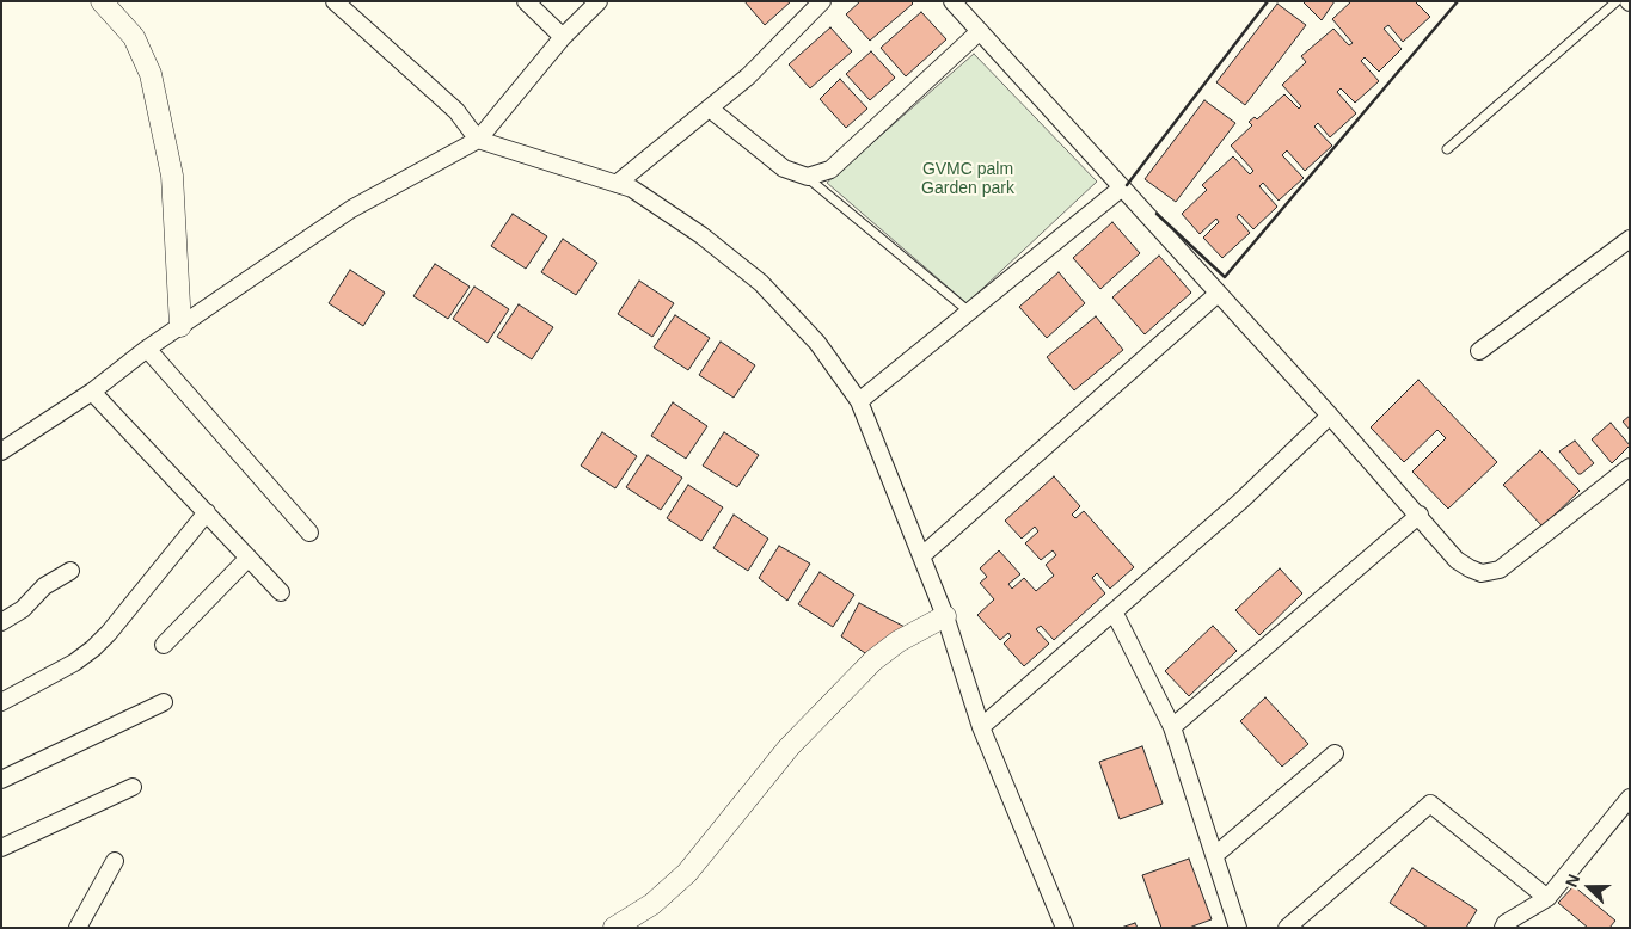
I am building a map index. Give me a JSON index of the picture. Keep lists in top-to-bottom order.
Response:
{
  "parks": ["GVMC palm Garden park"],
  "north": "left"
}
